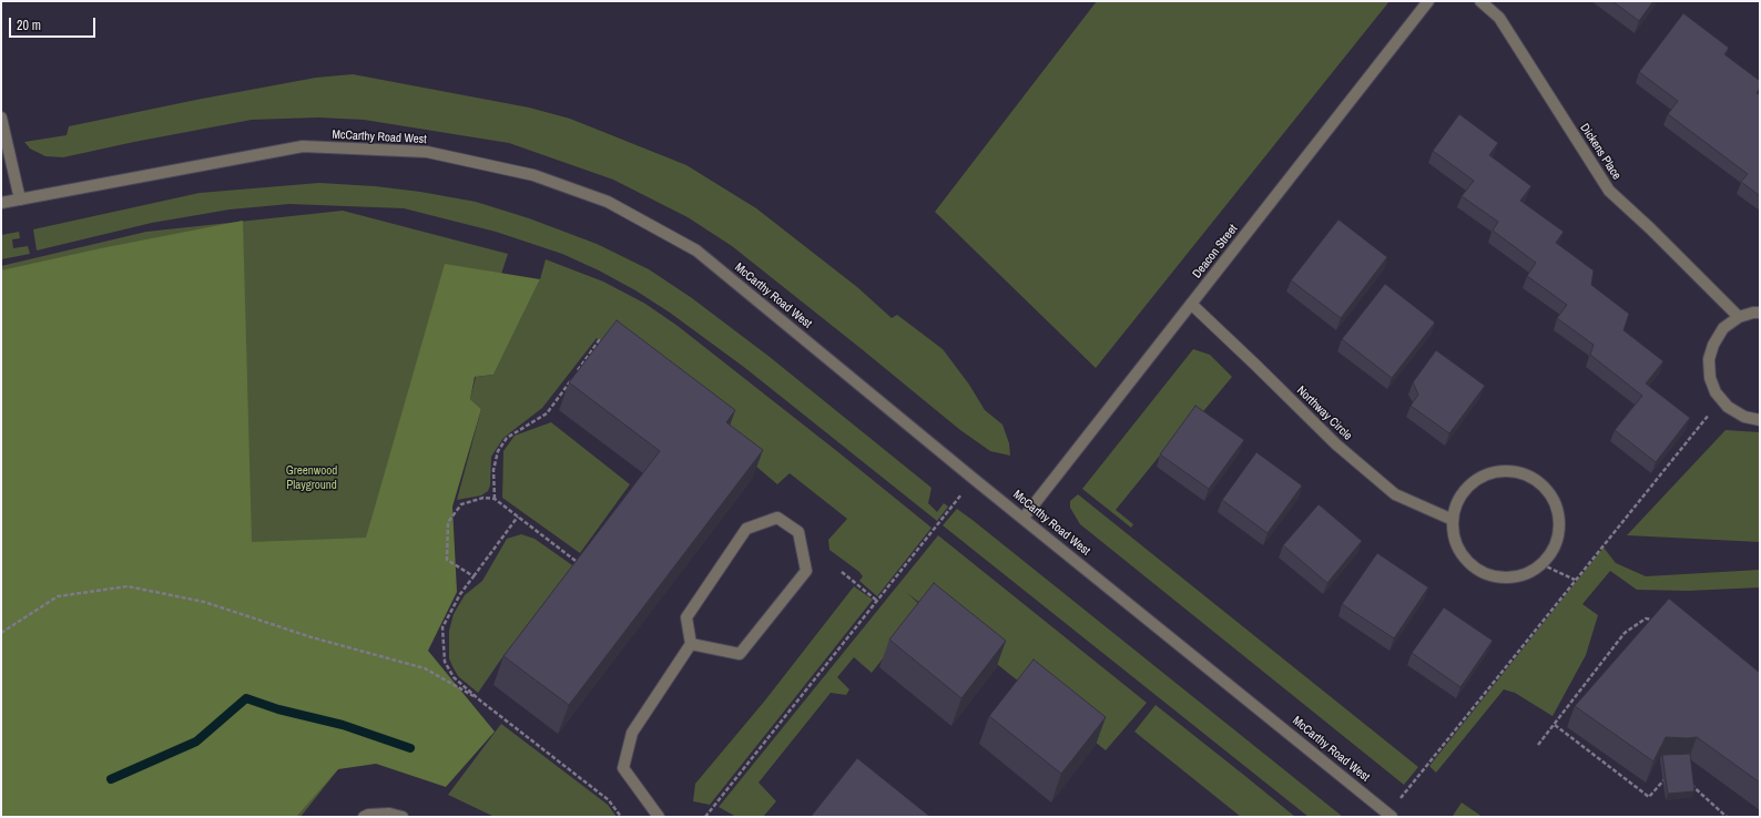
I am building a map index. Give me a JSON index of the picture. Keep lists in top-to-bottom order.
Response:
{
  "streets": {
    "street": [
      "McCarthy Road West",
      "Dickens Place",
      "Deacon Street",
      "Northway Circle"
    ]
  },
  "crossings": [
    ["McCarthy Road West", "Deacon Street"],
    ["Deacon Street", "Northway Circle"]
  ],
  "parks": ["Greenwood Playground"],
  "scale_bar": "20 m"
}
